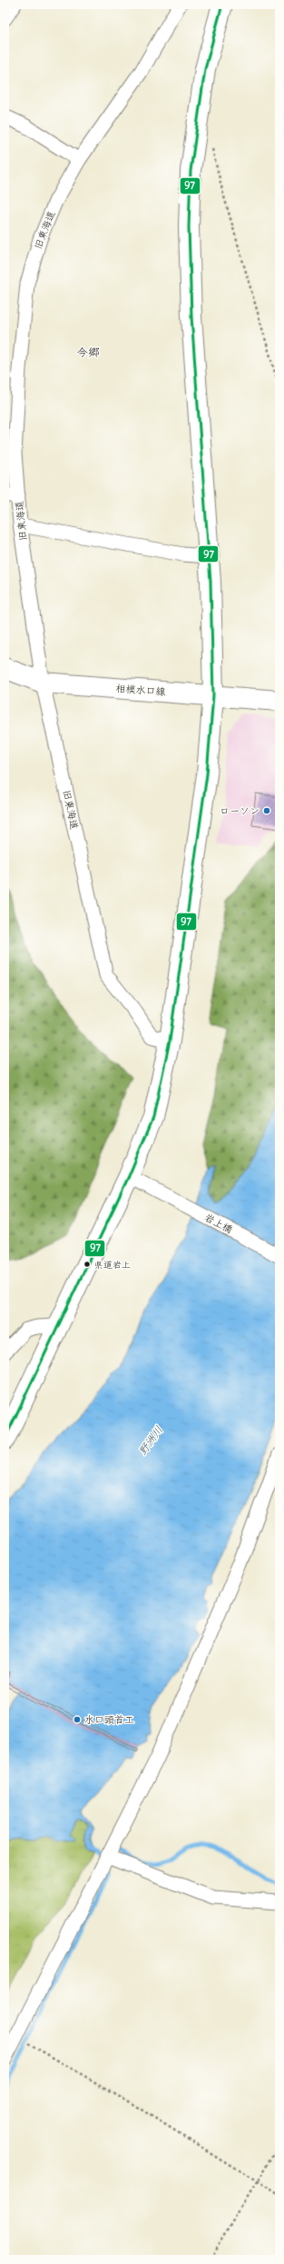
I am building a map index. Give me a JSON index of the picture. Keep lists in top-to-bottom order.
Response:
{
  "streets": {
    "main road": ["相模水口線"],
    "street": ["旧東海道", "岩上橋"]
  },
  "crossings": [
    ["旧東海道", "相模水口線"]
  ],
  "districts": ["今郷"],
  "water": ["野洲川"],
  "places": ["ローソン", "県道岩上", "水口頭首工"],
  "lines": ["transit line 97"]
}
